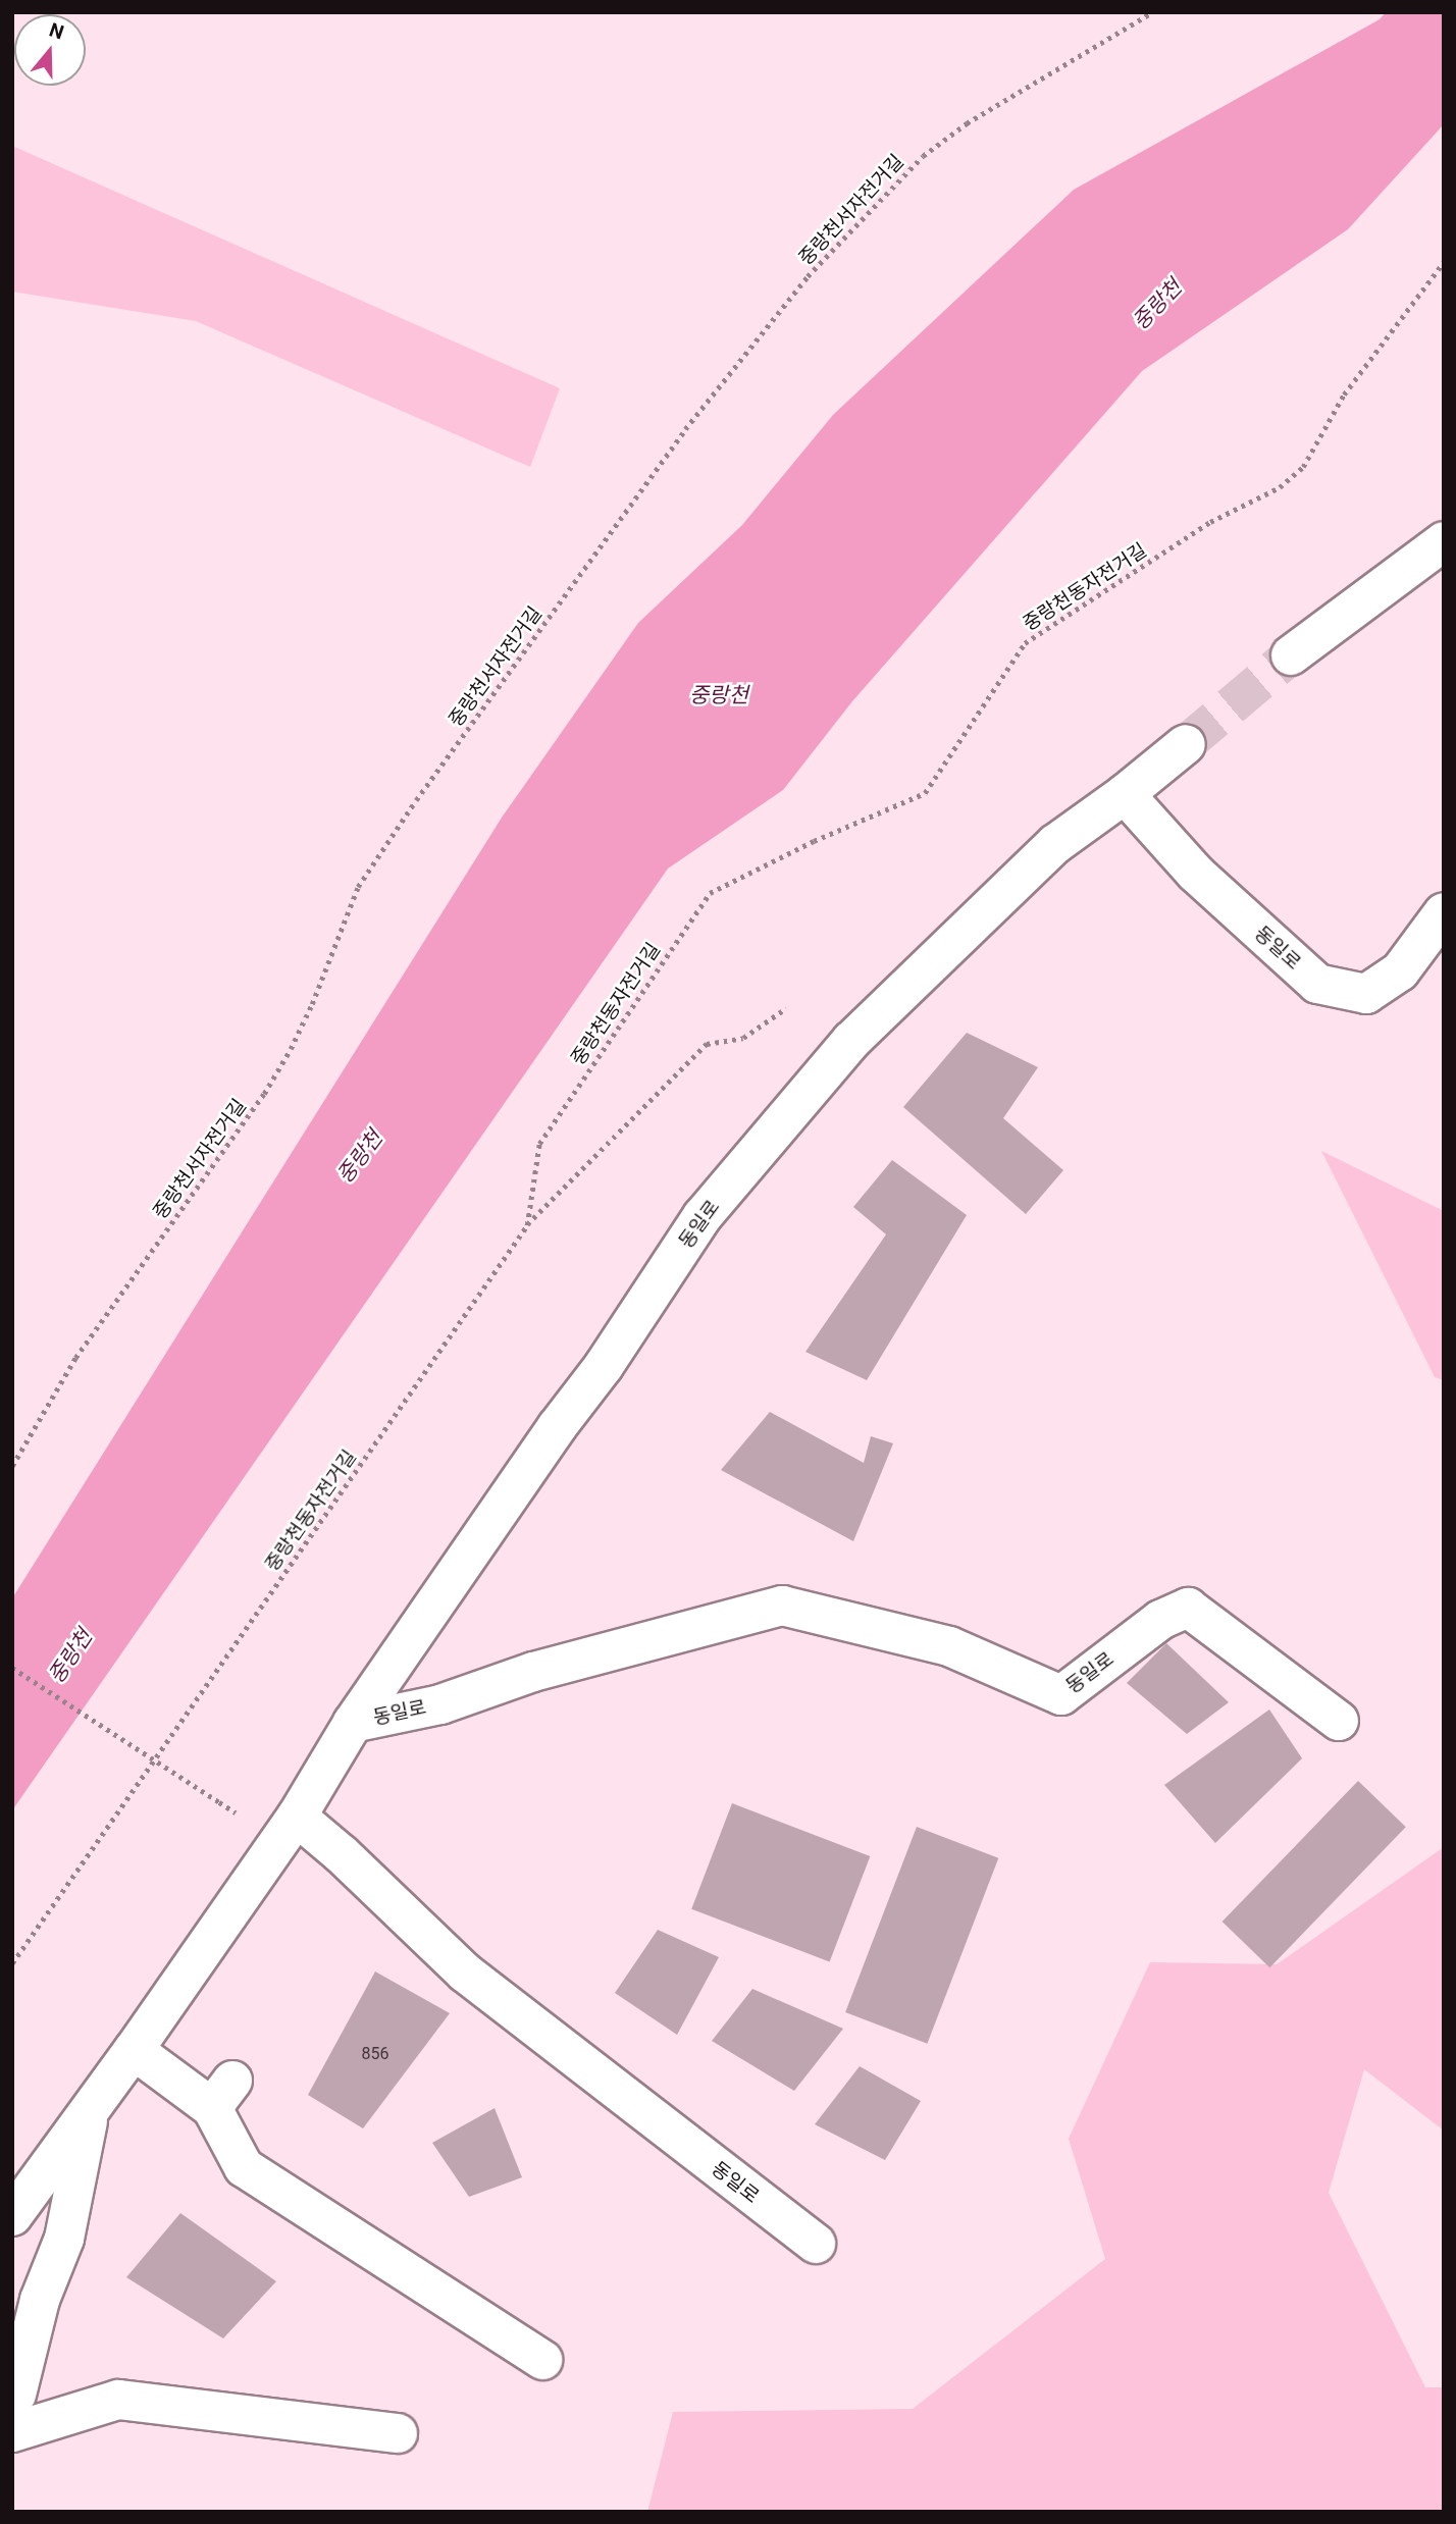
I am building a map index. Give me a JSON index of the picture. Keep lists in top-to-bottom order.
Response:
{
  "streets": {
    "street": ["동일로"],
    "path": ["중랑천서자전거길", "중랑천동자전거길"]
  },
  "water": ["중랑천"],
  "house_numbers": ["856"],
  "north": "top"
}
